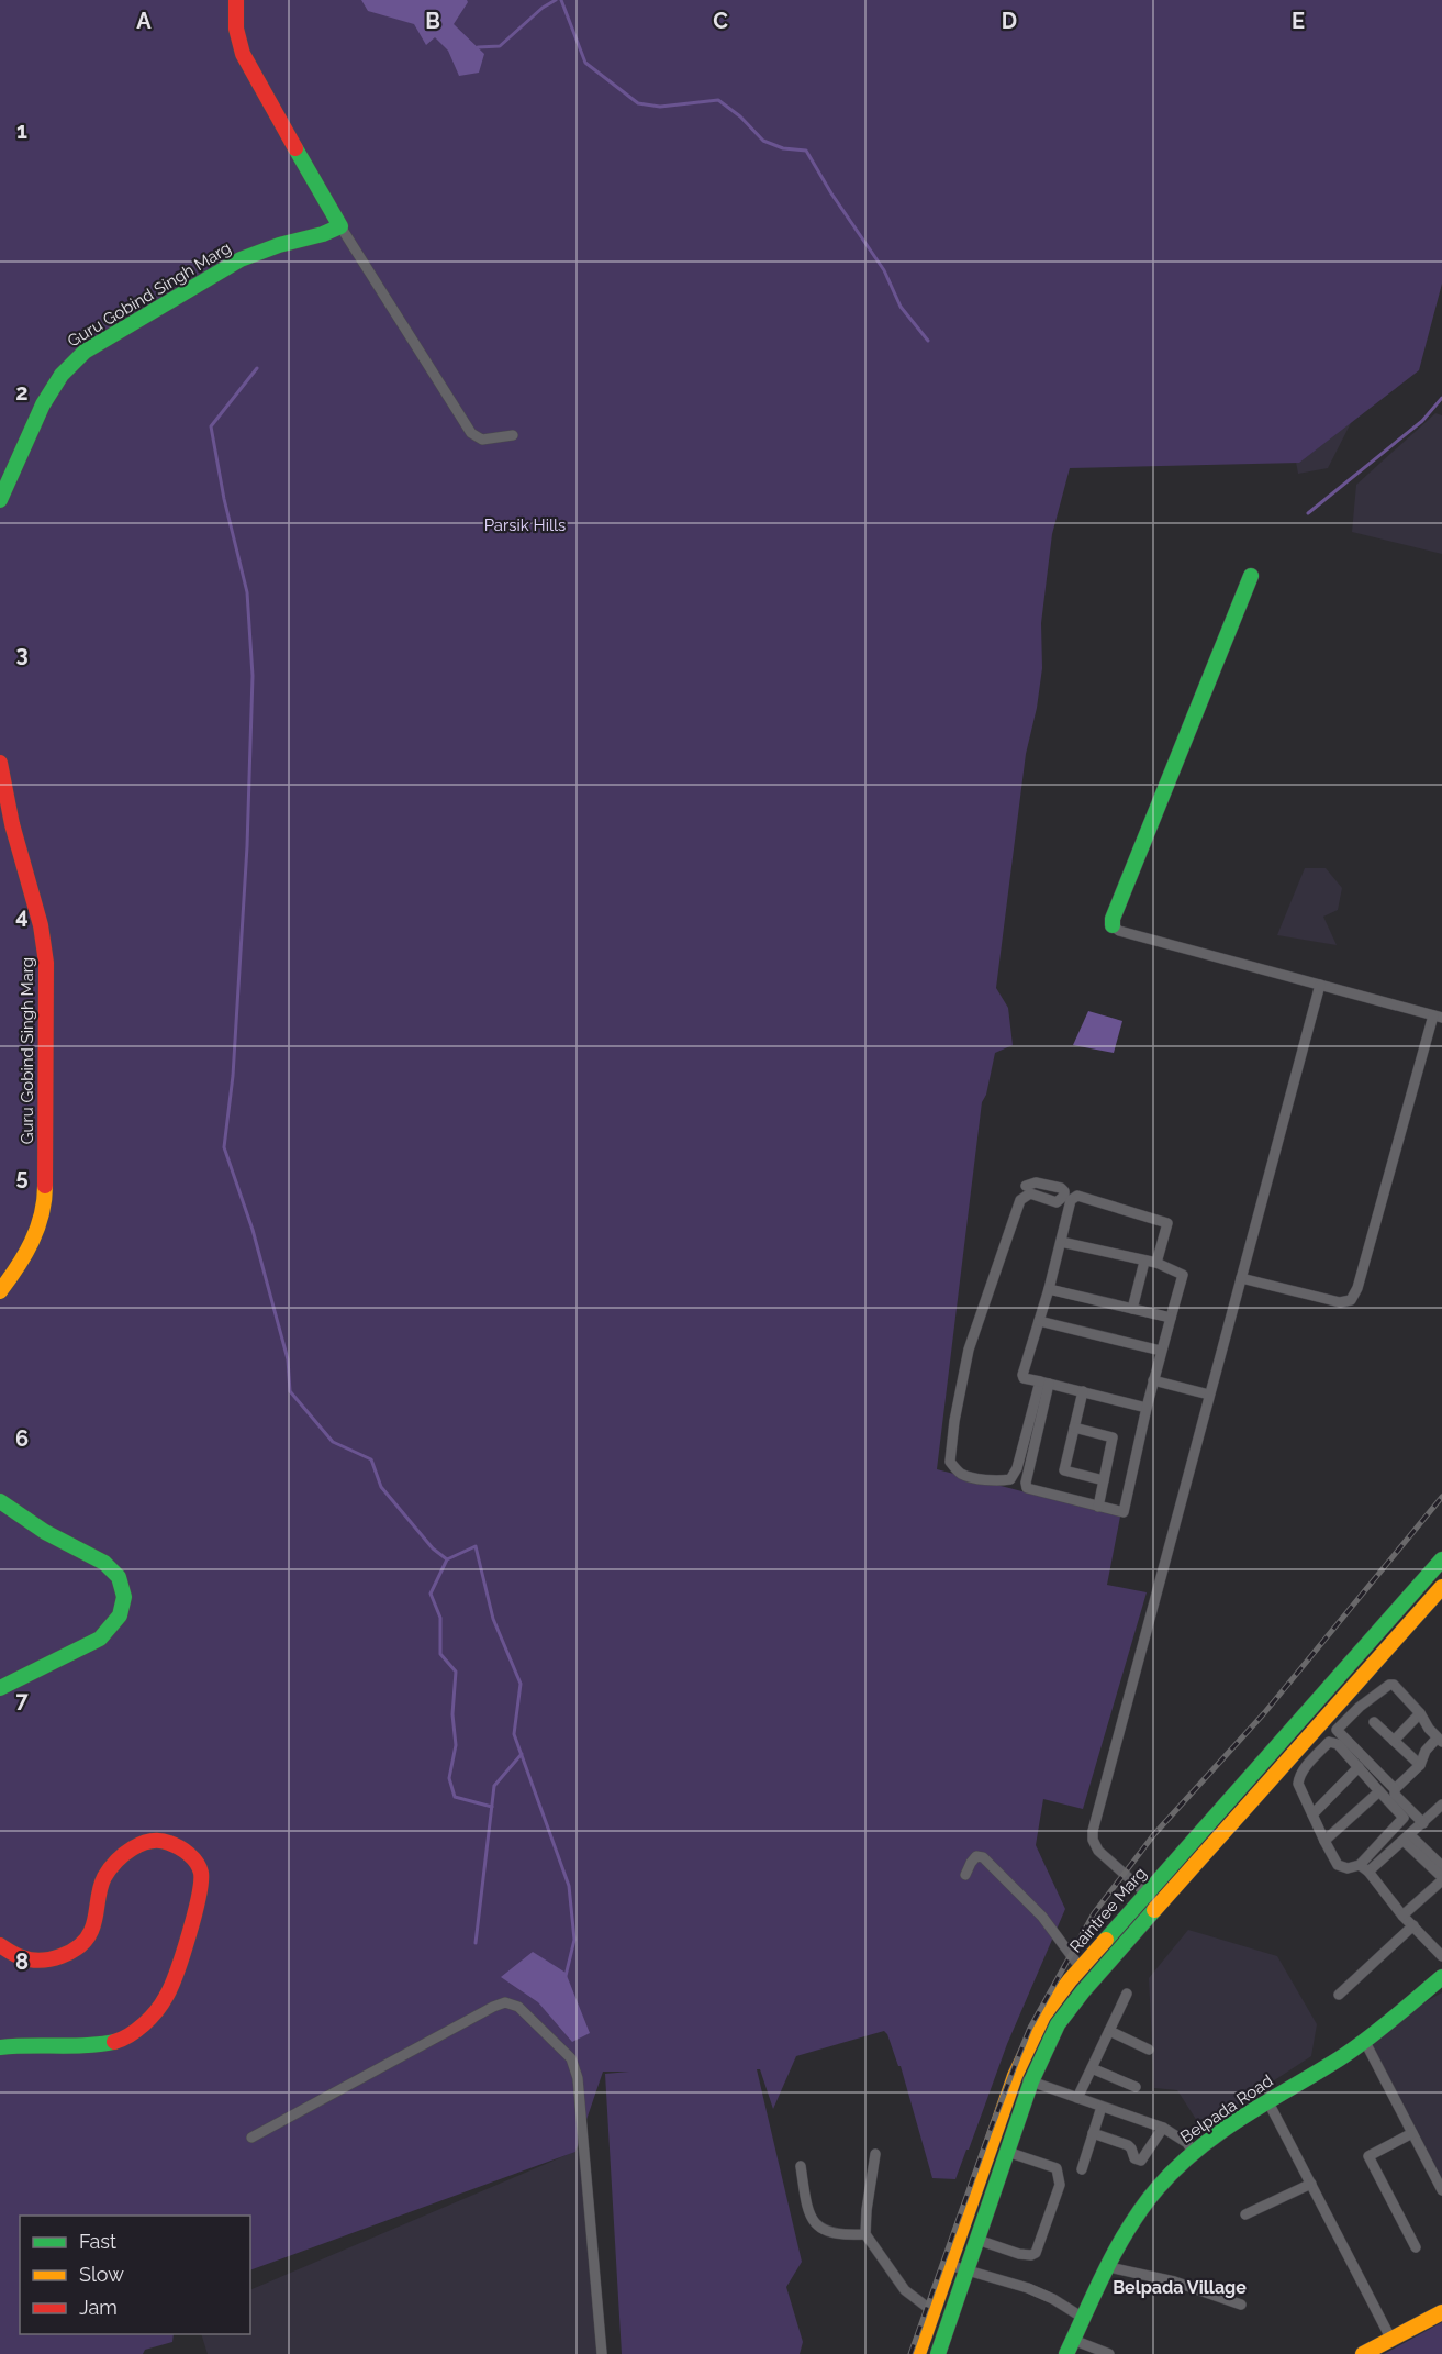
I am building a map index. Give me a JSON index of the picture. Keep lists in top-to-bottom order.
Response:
{
  "streets": {
    "street": ["Guru Gobind Singh Marg", "Raintree Marg", "Belpada Road"]
  },
  "districts": ["Belpada Village"],
  "parks": ["Parsik Hills"],
  "legend": ["Fast", "Slow", "Jam"],
  "grid": {
    "columns": [
      "A",
      "B",
      "C",
      "D",
      "E"
    ],
    "rows": [
      "1",
      "2",
      "3",
      "4",
      "5",
      "6",
      "7",
      "8"
    ]
  }
}
